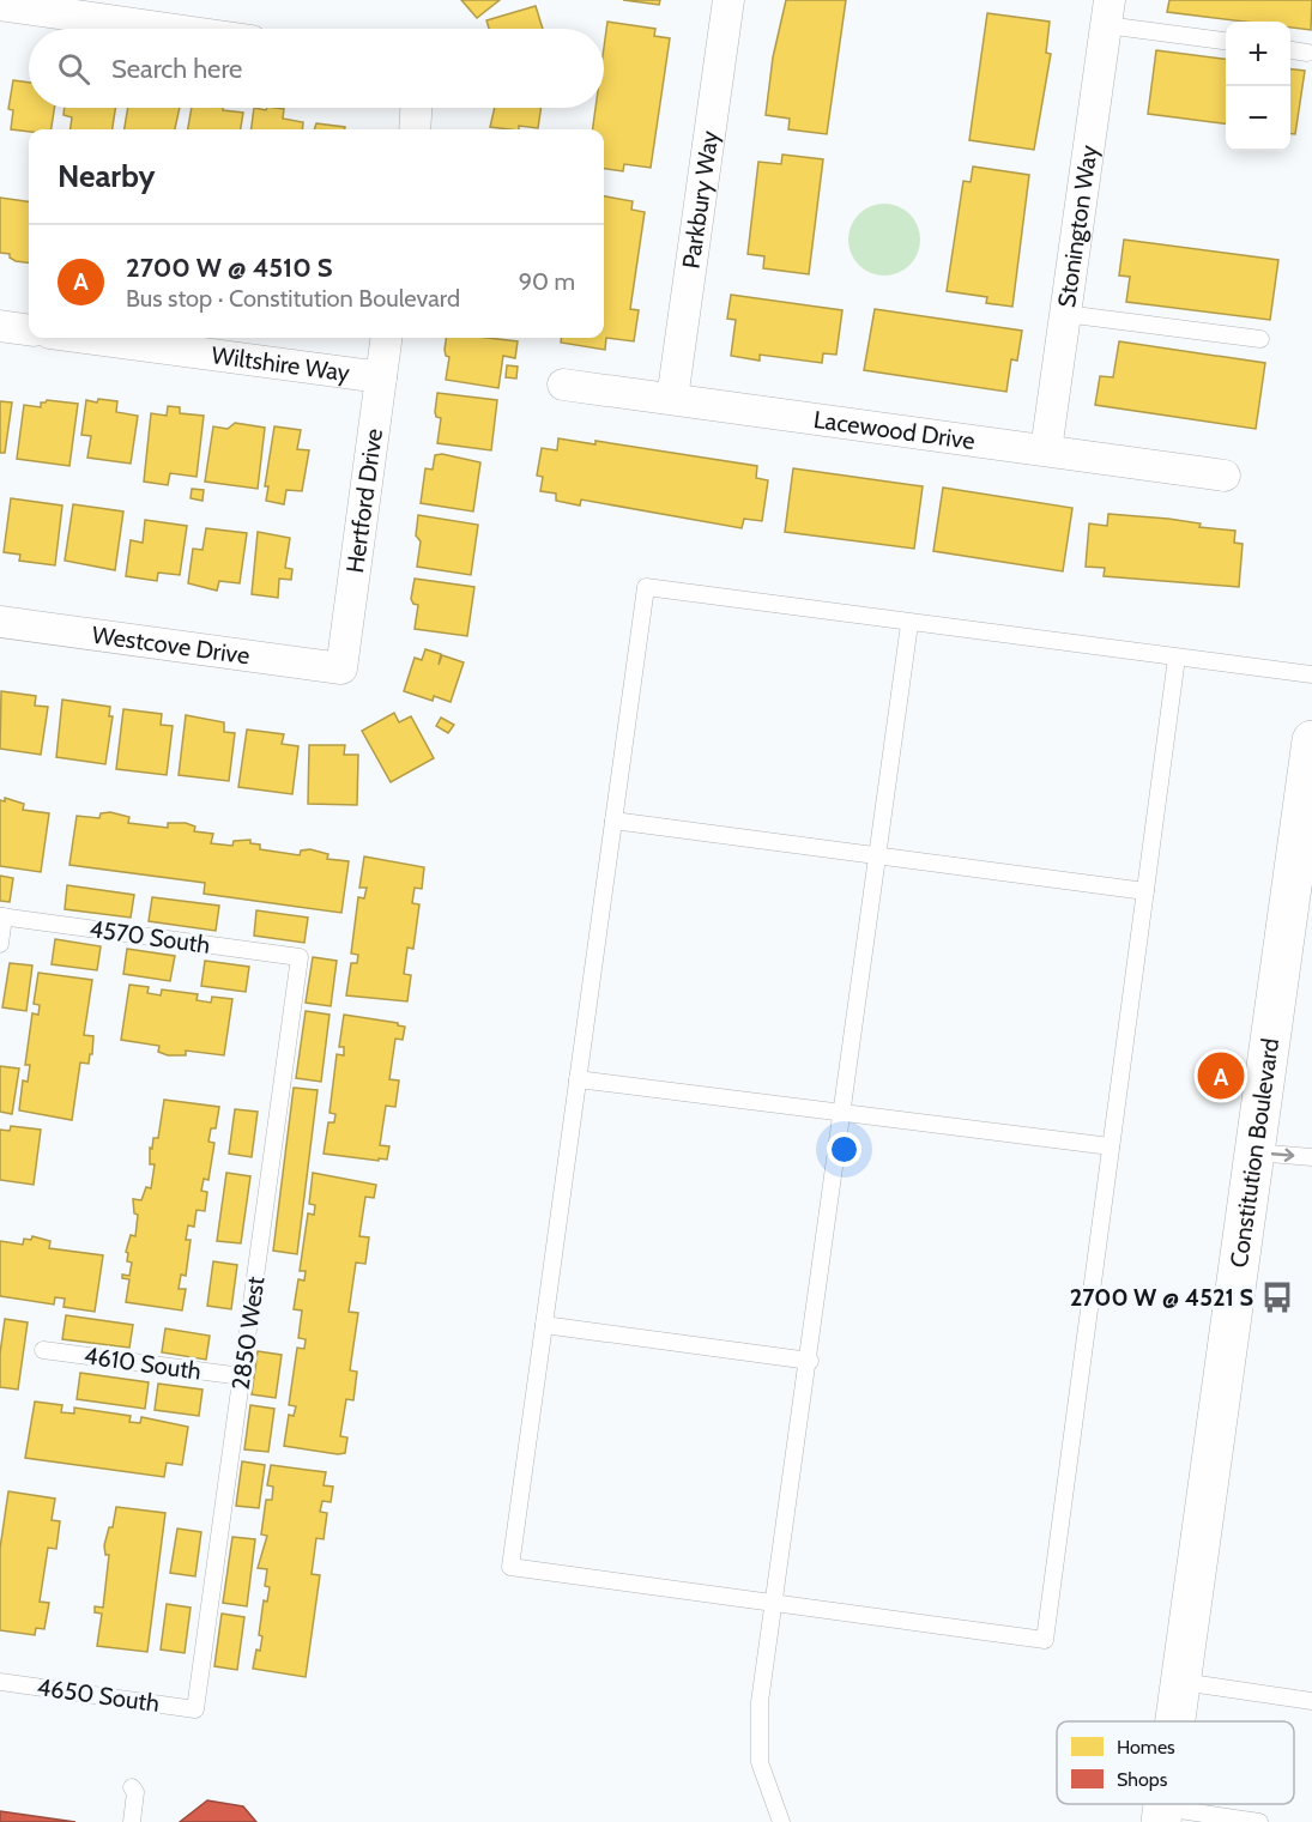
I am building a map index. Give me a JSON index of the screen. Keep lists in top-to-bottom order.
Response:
{
  "streets": {
    "main road": ["Constitution Boulevard"],
    "street": [
      "Parkbury Way",
      "Stonington Way",
      "Wiltshire Way",
      "Lacewood Drive",
      "Hertford Drive",
      "Westcove Drive"
    ],
    "lane": [
      "4570 South",
      "2850 West",
      "4610 South",
      "4650 South"
    ]
  },
  "crossings": [
    ["Parkbury Way", "Lacewood Drive"],
    ["Stonington Way", "Lacewood Drive"],
    ["Wiltshire Way", "Hertford Drive"],
    ["Hertford Drive", "Westcove Drive"],
    ["4570 South", "2850 West"],
    ["2850 West", "4610 South"],
    ["2850 West", "4650 South"]
  ],
  "places": {
    "bus stop": ["2700 W @ 4521 S"]
  },
  "legend": ["Homes", "Shops"],
  "page": {
    "map_buttons": ["+", "−"],
    "search": "Search here",
    "heading": "Nearby",
    "list": [
      {
        "mark": "A",
        "name": "2700 W @ 4510 S",
        "note": "Bus stop · Constitution Boulevard",
        "value": "90 m"
      }
    ],
    "pins": "A"
  }
}
